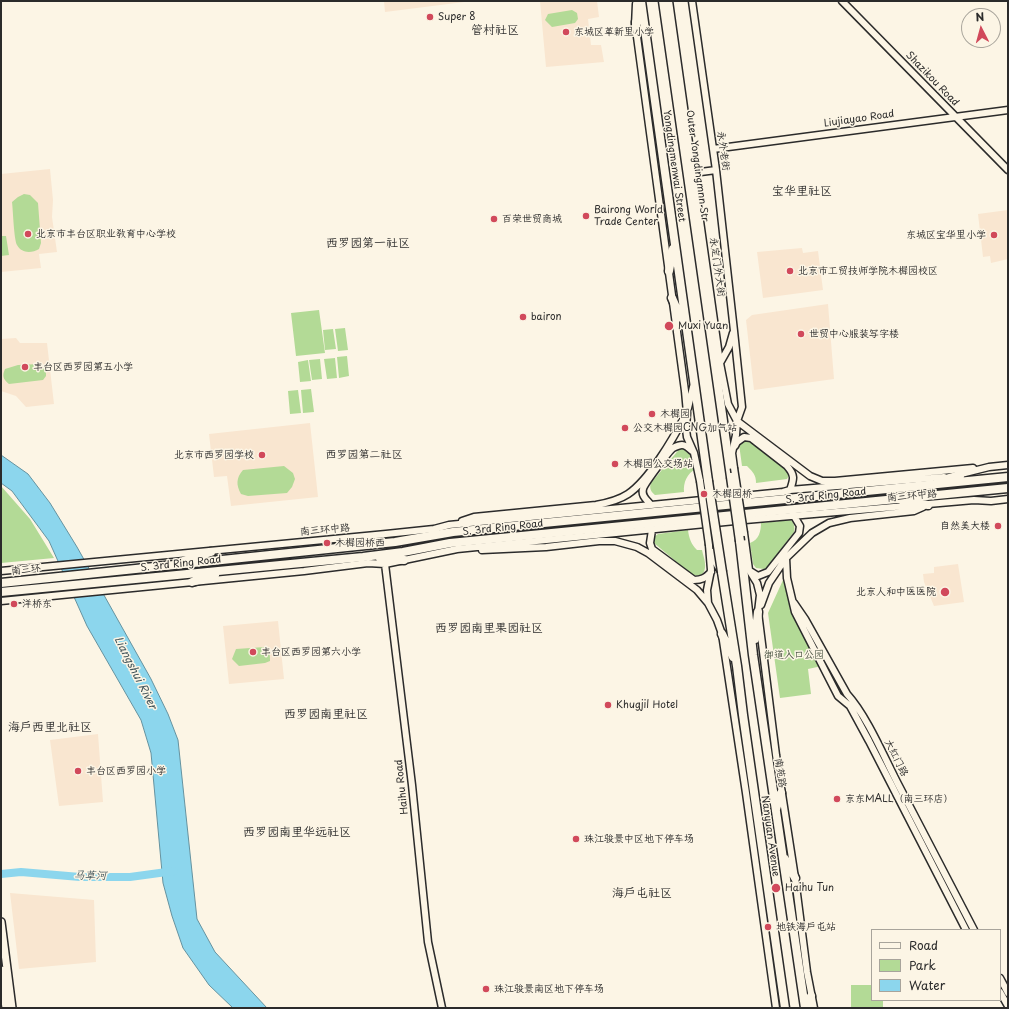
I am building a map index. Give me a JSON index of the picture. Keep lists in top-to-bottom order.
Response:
{
  "streets": {
    "highway": [
      "Yongdingmenwai Street",
      "Outer Yongdingmnn Str",
      "S. 3rd Ring Road",
      "南三环",
      "南苑路"
    ],
    "street": [
      "Shazikou Road",
      "Liujiayao Road",
      "永外老街",
      "永定门外大街",
      "南三环中路",
      "大红门路",
      "Haihu Road"
    ]
  },
  "crossings": [
    ["Shazikou Road", "Liujiayao Road"],
    ["Liujiayao Road", "永外老街"],
    ["永外老街", "永定门外大街"],
    ["Outer Yongdingmnn Str", "南苑路"],
    ["S. 3rd Ring Road", "南三环"]
  ],
  "districts": [
    "管村社区",
    "宝华里社区",
    "西罗园第一社区",
    "西罗园第二社区",
    "西罗园南里果园社区",
    "西罗园南里社区",
    "海户西里北社区",
    "西罗园南里华远社区",
    "海户屯社区"
  ],
  "water": ["Liangshui River", "马草河"],
  "parks": ["御道入口公园"],
  "places": [
    "Super 8",
    "东城区革新里小学",
    "Bairong World Trade Center",
    "百荣世贸商城",
    "北京市丰台区职业教育中心学校",
    "东城区宝华里小学",
    "北京市工贸技师学院木樨园校区",
    "bairon",
    "Muxi Yuan",
    "世贸中心服装写字楼",
    "丰台区西罗园第五小学",
    "木樨园",
    "公交木樨园CNG加气站",
    "北京市西罗园学校",
    "木樨园公交场站",
    "木樨园桥",
    "自然美大楼",
    "木樨园桥西",
    "北京人和中医医院",
    "洋桥东",
    "丰台区西罗园第六小学",
    "Khugjil Hotel",
    "丰台区西罗园小学",
    "京东MALL（南三环店）",
    "珠江骏景中区地下停车场",
    "Haihu Tun",
    "地铁海户屯站",
    "珠江骏景南区地下停车场"
  ],
  "legend": ["Road", "Park", "Water"],
  "north": "top"
}
